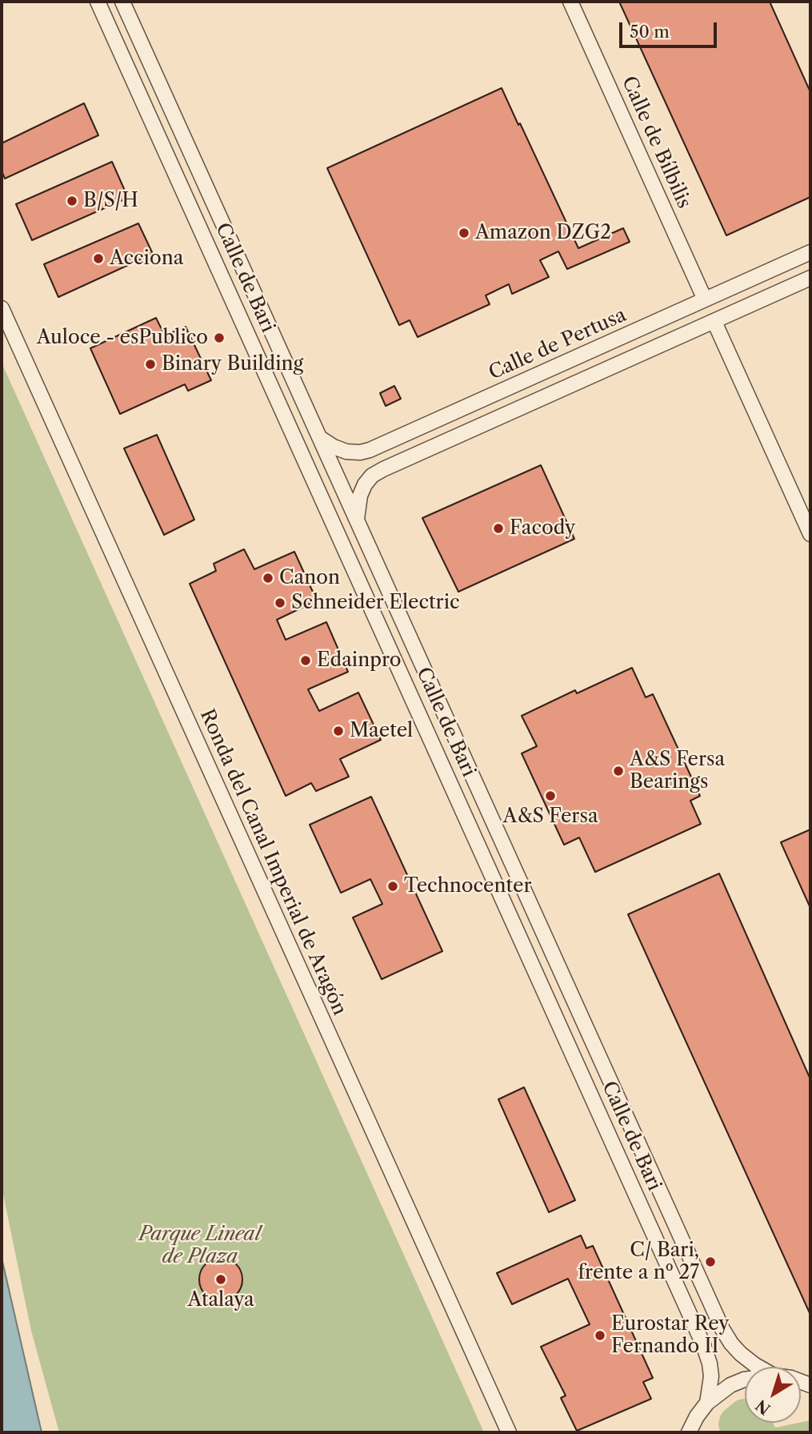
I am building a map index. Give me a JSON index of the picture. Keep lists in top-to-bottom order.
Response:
{
  "streets": {
    "street": [
      "Calle de Bílbilis",
      "Calle de Bari",
      "Calle de Pertusa",
      "Ronda del Canal Imperial de Aragón"
    ]
  },
  "crossings": [
    ["Calle de Bílbilis", "Calle de Pertusa"],
    ["Calle de Bari", "Calle de Pertusa"]
  ],
  "parks": ["Parque Lineal de Plaza"],
  "places": [
    "B/S/H",
    "Amazon DZG2",
    "Acciona",
    "Auloce - esPublico",
    "Binary Building",
    "Facody",
    "Canon",
    "Schneider Electric",
    "Edainpro",
    "Maetel",
    "A&S Fersa Bearings",
    "A&S Fersa",
    "Technocenter",
    "C/ Bari, frente a nº 27",
    "Atalaya",
    "Eurostar Rey Fernando II"
  ],
  "scale_bar": "50 m",
  "north": "bottom left"
}
